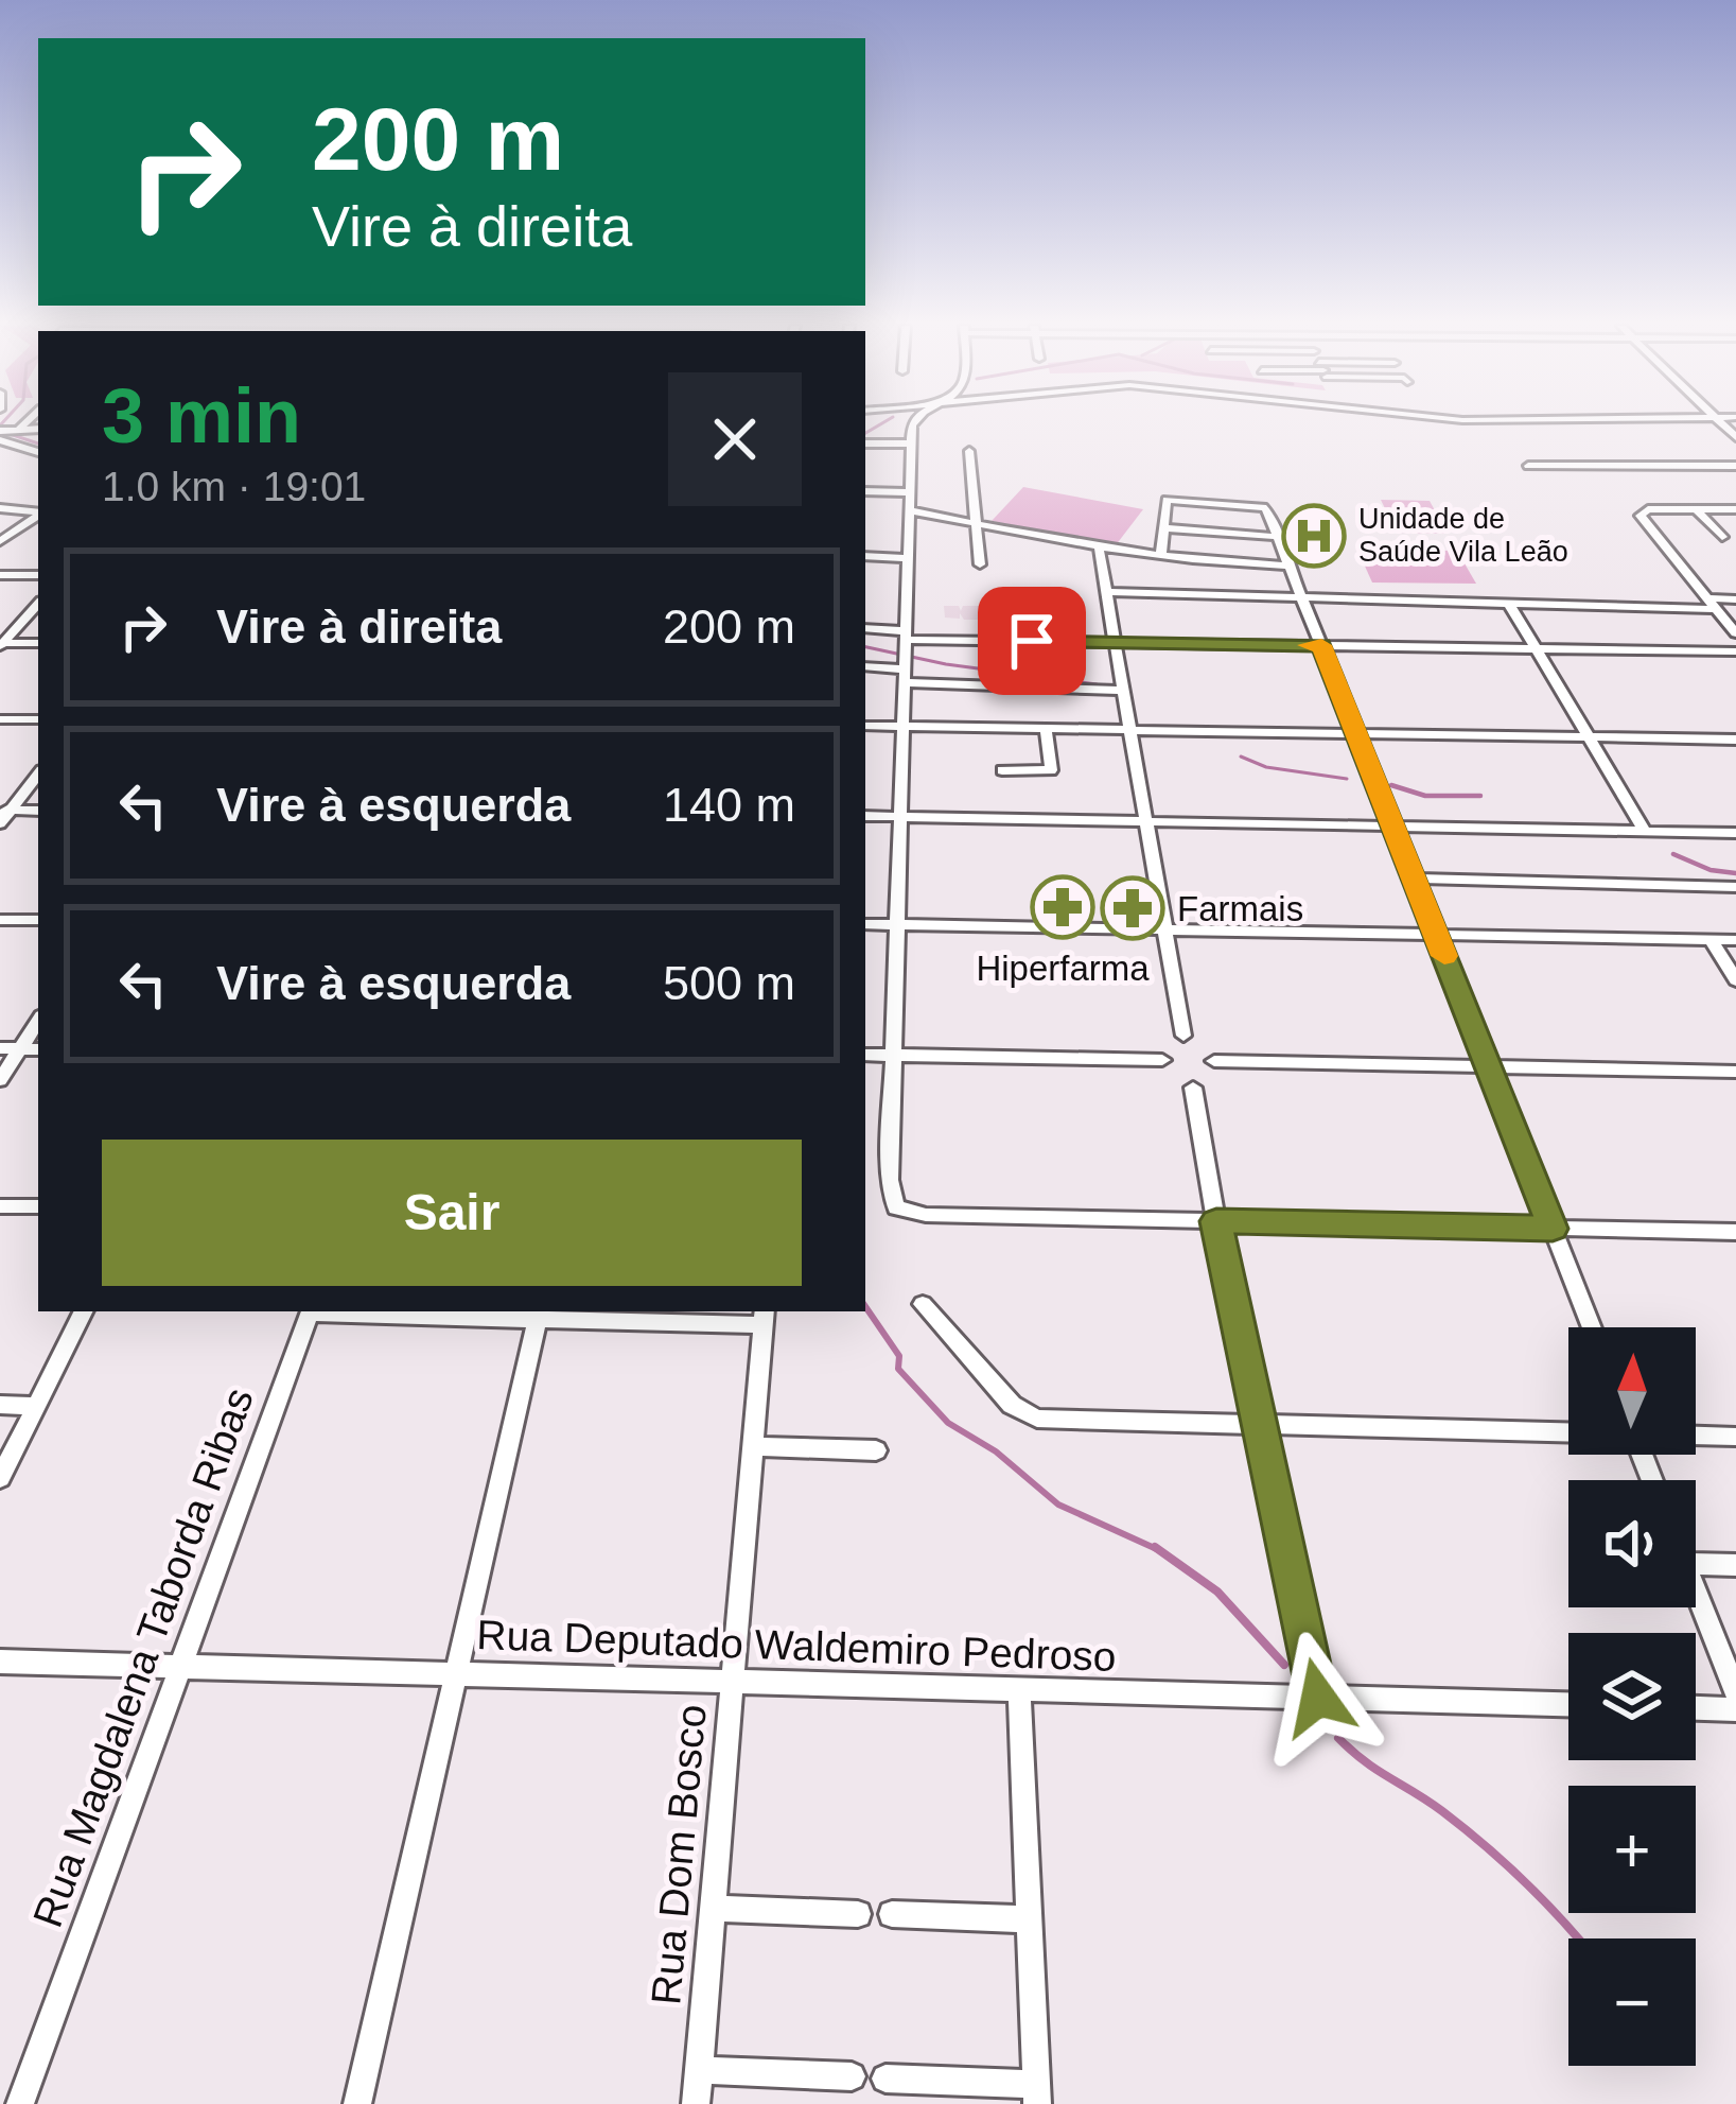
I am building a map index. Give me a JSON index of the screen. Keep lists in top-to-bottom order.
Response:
{
  "streets": {
    "street": ["Rua Deputado Waldemiro Pedroso", "Rua Magdalena Taborda Ribas", "Rua Dom Bosco"]
  },
  "crossings": [
    ["Rua Deputado Waldemiro Pedroso", "Rua Magdalena Taborda Ribas"],
    ["Rua Deputado Waldemiro Pedroso", "Rua Dom Bosco"]
  ],
  "places": {
    "hospital": ["Unidade de Saúde Vila Leão"],
    "pharmacy": ["Hiperfarma", "Farmais"]
  },
  "north": "top",
  "page": {
    "turn": ["200 m", "Vire à direita"],
    "heading": ["3 min", "1.0 km · 19:01"],
    "list": [
      {
        "name": "Vire à direita",
        "value": "200 m"
      },
      {
        "name": "Vire à esquerda",
        "value": "140 m"
      },
      {
        "name": "Vire à esquerda",
        "value": "500 m"
      }
    ],
    "buttons": "Sair",
    "map_buttons": ["+", "−"]
  }
}
